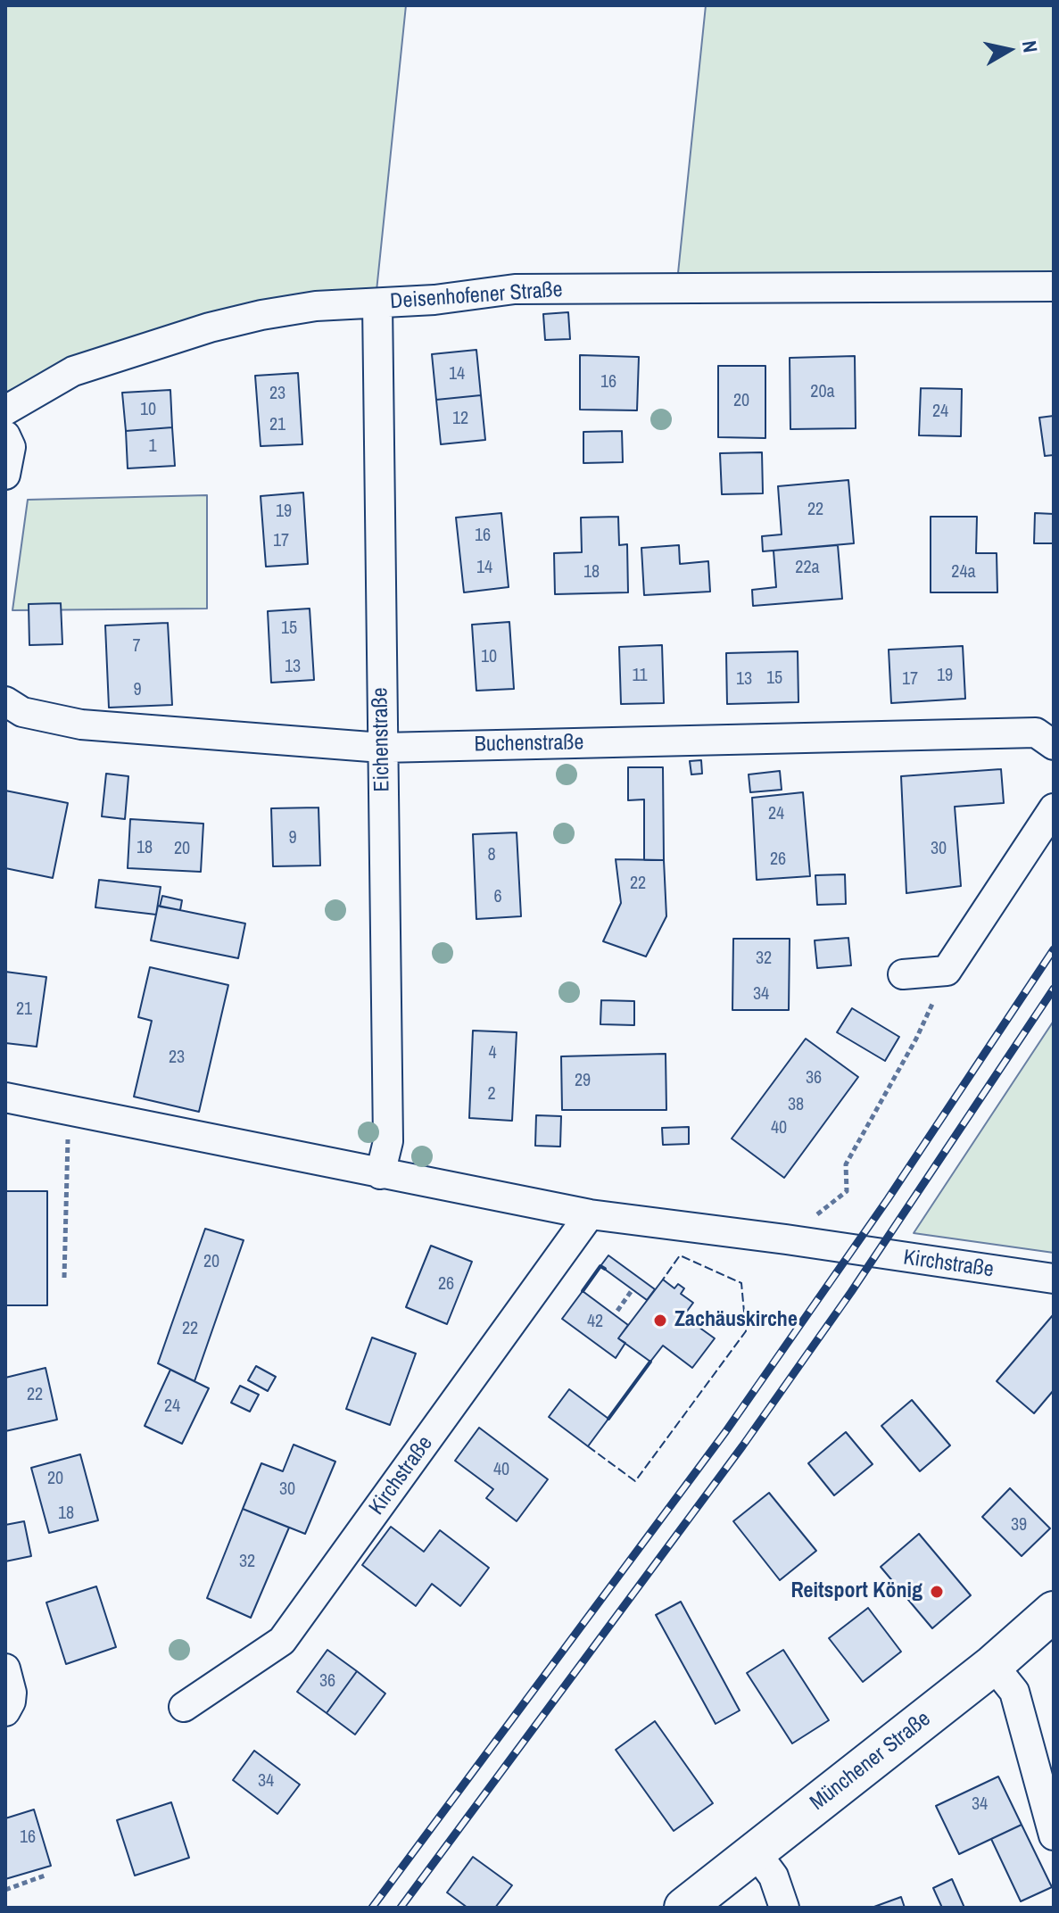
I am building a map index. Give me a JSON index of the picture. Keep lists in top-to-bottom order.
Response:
{
  "streets": {
    "main road": ["Münchener Straße"],
    "street": [
      "Deisenhofener Straße",
      "Eichenstraße",
      "Buchenstraße",
      "Kirchstraße"
    ]
  },
  "crossings": [
    ["Deisenhofener Straße", "Eichenstraße"],
    ["Eichenstraße", "Buchenstraße"],
    ["Eichenstraße", "Kirchstraße"]
  ],
  "places": ["Zachäuskirche", "Reitsport König"],
  "house_numbers": [
    "14",
    "16",
    "20a",
    "23",
    "20",
    "10",
    "24",
    "12",
    "21",
    "1",
    "22",
    "19",
    "16",
    "17",
    "14",
    "22a",
    "18",
    "24a",
    "15",
    "7",
    "10",
    "13",
    "11",
    "19",
    "15",
    "13",
    "17",
    "9",
    "24",
    "9",
    "18",
    "20",
    "30",
    "8",
    "26",
    "22",
    "6",
    "32",
    "34",
    "21",
    "4",
    "23",
    "36",
    "29",
    "2",
    "38",
    "40",
    "20",
    "26",
    "42",
    "22",
    "22",
    "24",
    "40",
    "20",
    "30",
    "18",
    "39",
    "32",
    "36",
    "34",
    "34",
    "16"
  ],
  "north": "right"
}
